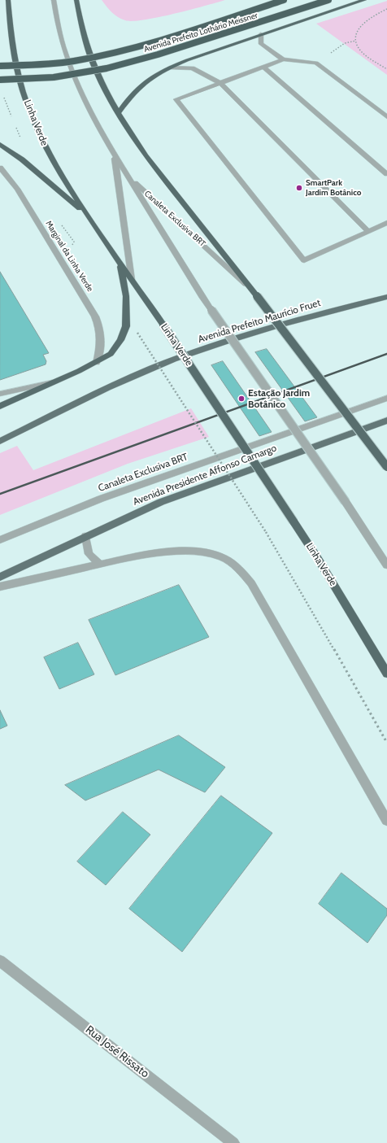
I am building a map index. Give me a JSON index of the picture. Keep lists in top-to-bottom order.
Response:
{
  "streets": {
    "highway": ["Avenida Prefeito Lothário Meissner", "Linha Verde"],
    "main road": ["Avenida Prefeito Maurício Fruet", "Avenida Presidente Affonso Camargo"],
    "street": ["Canaleta Exclusiva BRT", "Marginal da Linha Verde", "Rua José Rissato"]
  },
  "crossings": [
    ["Linha Verde", "Canaleta Exclusiva BRT"]
  ],
  "places": ["SmartPark Jardim Botânico", "Estação Jardim Botânico"]
}
